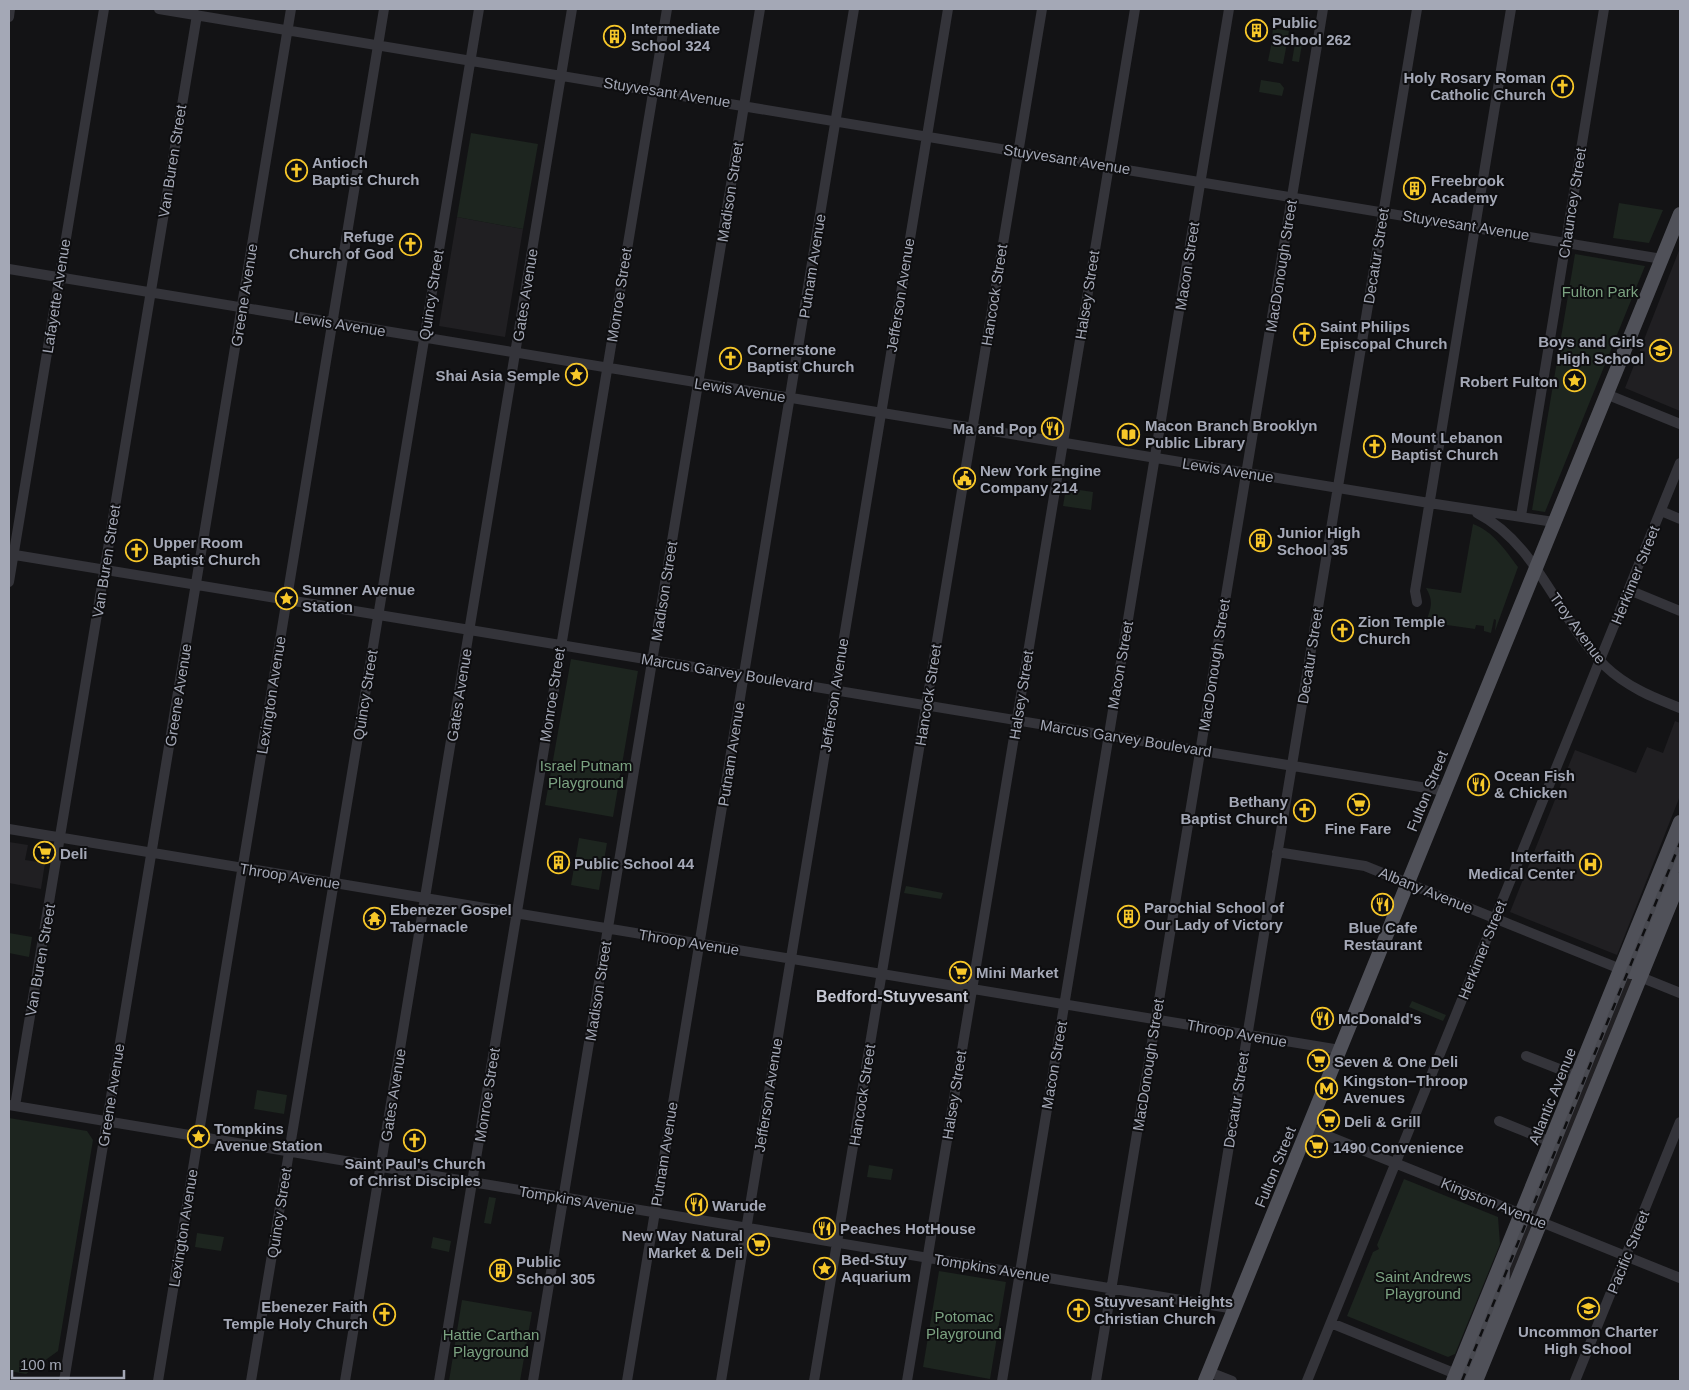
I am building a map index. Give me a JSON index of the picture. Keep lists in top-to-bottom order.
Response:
{
  "streets": {
    "main road": ["Fulton Street", "Atlantic Avenue"],
    "street": [
      "Stuyvesant Avenue",
      "Van Buren Street",
      "Madison Street",
      "Chauncey Street",
      "Decatur Street",
      "Putnam Avenue",
      "Macon Street",
      "MacDonough Street",
      "Greene Avenue",
      "Quincy Street",
      "Gates Avenue",
      "Monroe Street",
      "Jefferson Avenue",
      "Hancock Street",
      "Halsey Street",
      "Lafayette Avenue",
      "Lewis Avenue",
      "Herkimer Street",
      "Troy Avenue",
      "Marcus Garvey Boulevard",
      "Lexington Avenue",
      "Throop Avenue",
      "Albany Avenue",
      "Tompkins Avenue",
      "Kingston Avenue",
      "Pacific Street"
    ]
  },
  "crossings": [
    ["Stuyvesant Avenue", "Madison Street"],
    ["Stuyvesant Avenue", "Chauncey Street"],
    ["Stuyvesant Avenue", "Decatur Street"],
    ["Stuyvesant Avenue", "Putnam Avenue"],
    ["Stuyvesant Avenue", "Macon Street"],
    ["Stuyvesant Avenue", "MacDonough Street"],
    ["Stuyvesant Avenue", "Quincy Street"],
    ["Stuyvesant Avenue", "Gates Avenue"],
    ["Stuyvesant Avenue", "Monroe Street"],
    ["Stuyvesant Avenue", "Jefferson Avenue"],
    ["Stuyvesant Avenue", "Hancock Street"],
    ["Stuyvesant Avenue", "Halsey Street"],
    ["Stuyvesant Avenue", "Lexington Avenue"],
    ["Stuyvesant Avenue", "Fulton Street"],
    ["Van Buren Street", "Lewis Avenue"],
    ["Van Buren Street", "Marcus Garvey Boulevard"],
    ["Van Buren Street", "Throop Avenue"],
    ["Van Buren Street", "Tompkins Avenue"],
    ["Madison Street", "Lewis Avenue"],
    ["Madison Street", "Marcus Garvey Boulevard"],
    ["Madison Street", "Throop Avenue"],
    ["Madison Street", "Tompkins Avenue"],
    ["Chauncey Street", "Lewis Avenue"],
    ["Decatur Street", "Lewis Avenue"],
    ["Decatur Street", "Marcus Garvey Boulevard"],
    ["Decatur Street", "Throop Avenue"],
    ["Decatur Street", "Albany Avenue"],
    ["Decatur Street", "Tompkins Avenue"],
    ["Putnam Avenue", "Lewis Avenue"],
    ["Putnam Avenue", "Marcus Garvey Boulevard"],
    ["Putnam Avenue", "Throop Avenue"],
    ["Putnam Avenue", "Tompkins Avenue"],
    ["Macon Street", "Lewis Avenue"],
    ["Macon Street", "Marcus Garvey Boulevard"],
    ["Macon Street", "Throop Avenue"],
    ["Macon Street", "Tompkins Avenue"],
    ["MacDonough Street", "Lewis Avenue"],
    ["MacDonough Street", "Marcus Garvey Boulevard"],
    ["MacDonough Street", "Throop Avenue"],
    ["MacDonough Street", "Tompkins Avenue"],
    ["Greene Avenue", "Lewis Avenue"],
    ["Greene Avenue", "Marcus Garvey Boulevard"],
    ["Greene Avenue", "Throop Avenue"],
    ["Greene Avenue", "Tompkins Avenue"],
    ["Quincy Street", "Lewis Avenue"],
    ["Quincy Street", "Marcus Garvey Boulevard"],
    ["Quincy Street", "Throop Avenue"],
    ["Quincy Street", "Tompkins Avenue"],
    ["Gates Avenue", "Lewis Avenue"],
    ["Gates Avenue", "Marcus Garvey Boulevard"],
    ["Gates Avenue", "Throop Avenue"],
    ["Gates Avenue", "Tompkins Avenue"],
    ["Monroe Street", "Lewis Avenue"],
    ["Monroe Street", "Marcus Garvey Boulevard"],
    ["Monroe Street", "Throop Avenue"],
    ["Monroe Street", "Tompkins Avenue"],
    ["Jefferson Avenue", "Lewis Avenue"],
    ["Jefferson Avenue", "Marcus Garvey Boulevard"],
    ["Jefferson Avenue", "Throop Avenue"],
    ["Jefferson Avenue", "Tompkins Avenue"],
    ["Hancock Street", "Lewis Avenue"],
    ["Hancock Street", "Marcus Garvey Boulevard"],
    ["Hancock Street", "Throop Avenue"],
    ["Hancock Street", "Tompkins Avenue"],
    ["Halsey Street", "Lewis Avenue"],
    ["Halsey Street", "Marcus Garvey Boulevard"],
    ["Halsey Street", "Throop Avenue"],
    ["Halsey Street", "Tompkins Avenue"],
    ["Lafayette Avenue", "Lewis Avenue"],
    ["Lafayette Avenue", "Marcus Garvey Boulevard"],
    ["Lewis Avenue", "Troy Avenue"],
    ["Lewis Avenue", "Lexington Avenue"],
    ["Lewis Avenue", "Fulton Street"],
    ["Herkimer Street", "Troy Avenue"],
    ["Herkimer Street", "Albany Avenue"],
    ["Herkimer Street", "Kingston Avenue"],
    ["Troy Avenue", "Fulton Street"],
    ["Marcus Garvey Boulevard", "Lexington Avenue"],
    ["Marcus Garvey Boulevard", "Fulton Street"],
    ["Lexington Avenue", "Throop Avenue"],
    ["Lexington Avenue", "Tompkins Avenue"],
    ["Fulton Street", "Throop Avenue"],
    ["Fulton Street", "Albany Avenue"],
    ["Fulton Street", "Tompkins Avenue"],
    ["Fulton Street", "Kingston Avenue"],
    ["Albany Avenue", "Atlantic Avenue"],
    ["Atlantic Avenue", "Kingston Avenue"],
    ["Kingston Avenue", "Pacific Street"]
  ],
  "districts": ["Bedford-Stuyvesant"],
  "parks": [
    "Fulton Park",
    "Israel Putnam Playground",
    "Saint Andrews Playground",
    "Potomac Playground",
    "Hattie Carthan Playground"
  ],
  "places": {
    "building": [
      "Public School 262",
      "Intermediate School 324",
      "Freebrook Academy",
      "Junior High School 35",
      "Public School 44",
      "Parochial School of Our Lady of Victory",
      "Public School 305"
    ],
    "church": [
      "Holy Rosary Roman Catholic Church",
      "Antioch Baptist Church",
      "Refuge Church of God",
      "Saint Philips Episcopal Church",
      "Cornerstone Baptist Church",
      "Mount Lebanon Baptist Church",
      "Upper Room Baptist Church",
      "Zion Temple Church",
      "Bethany Baptist Church",
      "Saint Paul's Church of Christ Disciples",
      "Stuyvesant Heights Christian Church",
      "Ebenezer Faith Temple Holy Church"
    ],
    "school or university": ["Boys and Girls High School", "Uncommon Charter High School"],
    "place": [
      "Shai Asia Semple",
      "Robert Fulton",
      "Sumner Avenue Station",
      "Tompkins Avenue Station",
      "Bed-Stuy Aquarium"
    ],
    "restaurant": [
      "Ma and Pop",
      "Ocean Fish & Chicken",
      "Blue Cafe Restaurant",
      "McDonald's",
      "Warude",
      "Peaches HotHouse"
    ],
    "library": ["Macon Branch Brooklyn Public Library"],
    "public building": ["New York Engine Company 214"],
    "supermarket": [
      "Fine Fare",
      "Deli",
      "Mini Market",
      "Seven & One Deli",
      "Deli & Grill",
      "1490 Convenience",
      "New Way Natural Market & Deli"
    ],
    "hospital": ["Interfaith Medical Center"],
    "temple": ["Ebenezer Gospel Tabernacle"],
    "metro station": ["Kingston–Throop Avenues"]
  },
  "scale_bar": "100 m"
}
